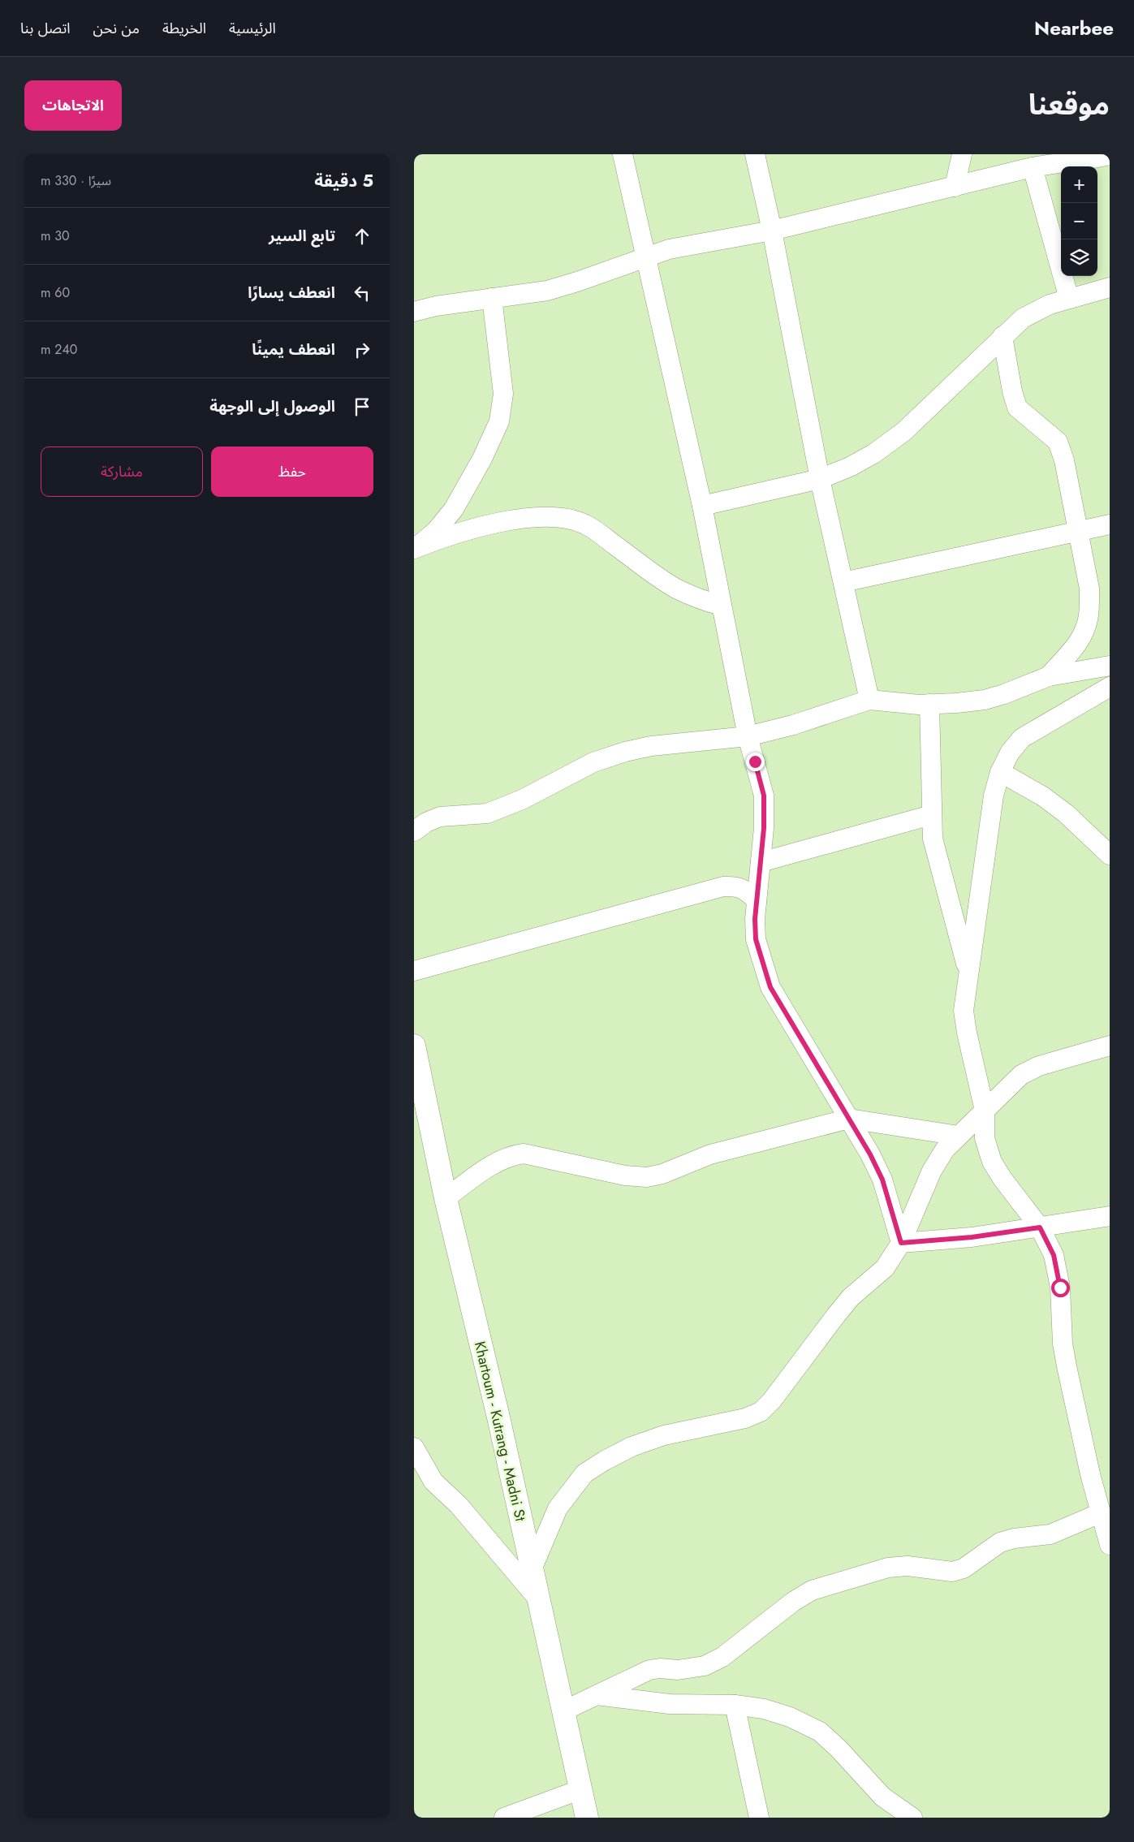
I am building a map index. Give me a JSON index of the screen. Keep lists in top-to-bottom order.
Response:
{
  "streets": {
    "highway": ["Khartoum - Kutrang - Madni St"]
  },
  "page": {
    "header": "Nearbee",
    "nav": [
      "الرئيسية",
      "الخريطة",
      "من نحن",
      "اتصل بنا"
    ],
    "title": "موقعنا",
    "buttons": [
      "الاتجاهات",
      ["حفظ", "مشاركة"]
    ],
    "heading": ["5 دقيقة", "سيرًا · 330 m"],
    "map_buttons": ["+", "−"],
    "list": [
      ["تابع السير", "30 m"],
      ["انعطف يسارًا", "60 m"],
      ["انعطف يمينًا", "240 m"],
      "الوصول إلى الوجهة"
    ]
  }
}
